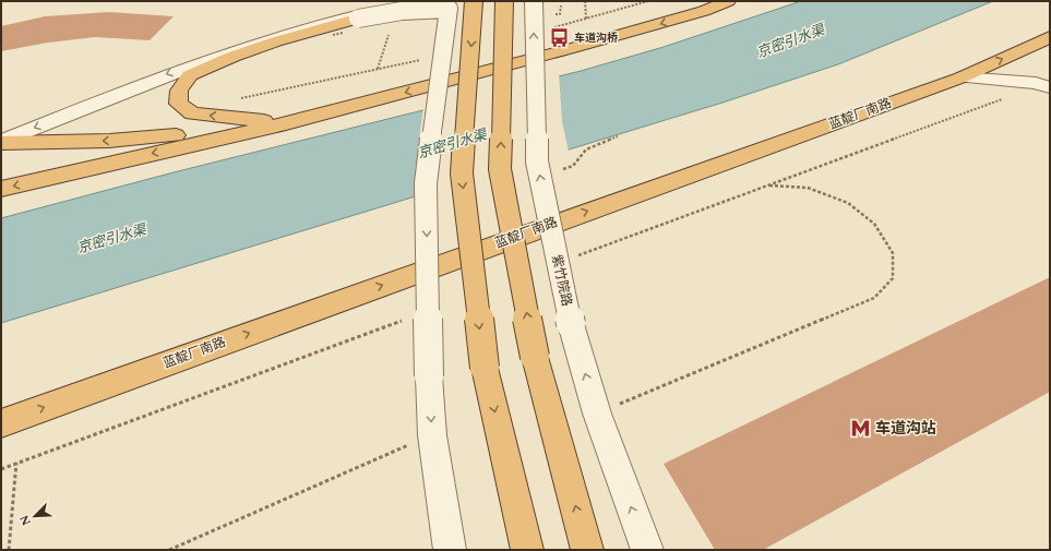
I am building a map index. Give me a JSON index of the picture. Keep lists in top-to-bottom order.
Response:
{
  "streets": {
    "highway": ["蓝靛厂南路"],
    "street": ["紫竹院路"]
  },
  "water": ["京密引水渠"],
  "places": {
    "bus stop": ["车道沟桥"],
    "metro station": ["车道沟站"]
  },
  "north": "bottom left"
}
